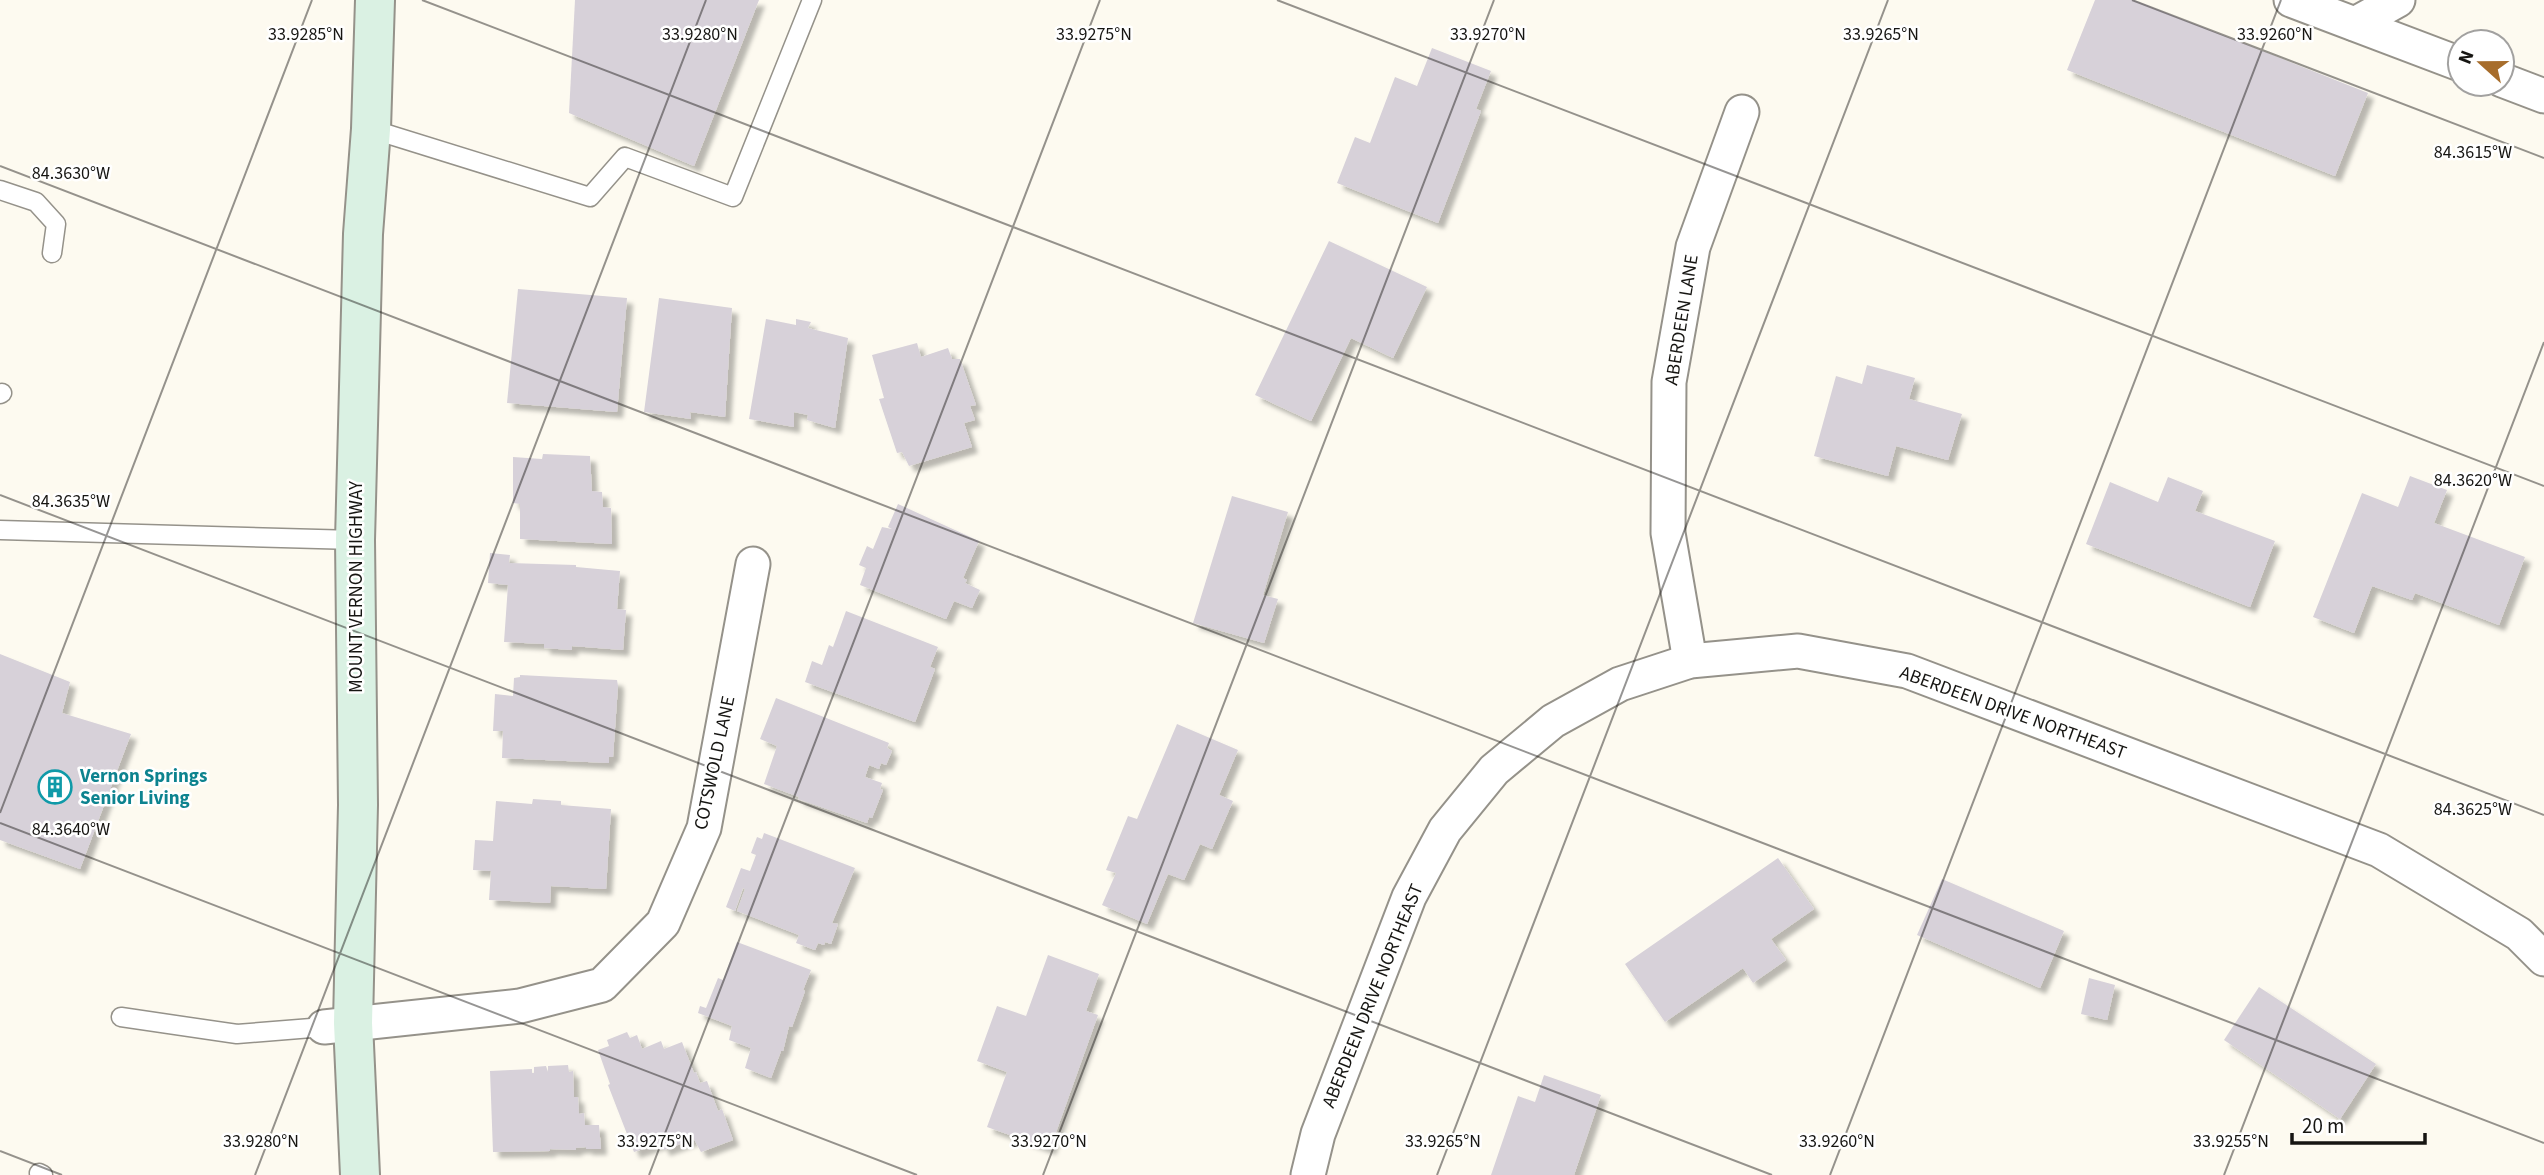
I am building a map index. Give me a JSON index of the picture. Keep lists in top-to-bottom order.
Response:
{
  "streets": {
    "main road": ["MOUNT VERNON HIGHWAY"],
    "street": ["ABERDEEN LANE", "ABERDEEN DRIVE NORTHEAST", "COTSWOLD LANE"]
  },
  "crossings": [
    ["ABERDEEN LANE", "ABERDEEN DRIVE NORTHEAST"],
    ["MOUNT VERNON HIGHWAY", "COTSWOLD LANE"]
  ],
  "places": {
    "building": ["Vernon Springs Senior Living"]
  },
  "scale_bar": "20 m",
  "north": "left",
  "coordinates": [
    "33.9285°N",
    "33.9280°N",
    "33.9275°N",
    "33.9270°N",
    "33.9265°N",
    "33.9260°N",
    "84.3615°W",
    "84.3630°W",
    "84.3620°W",
    "84.3635°W",
    "84.3625°W",
    "84.3640°W",
    "33.9255°N"
  ]
}
